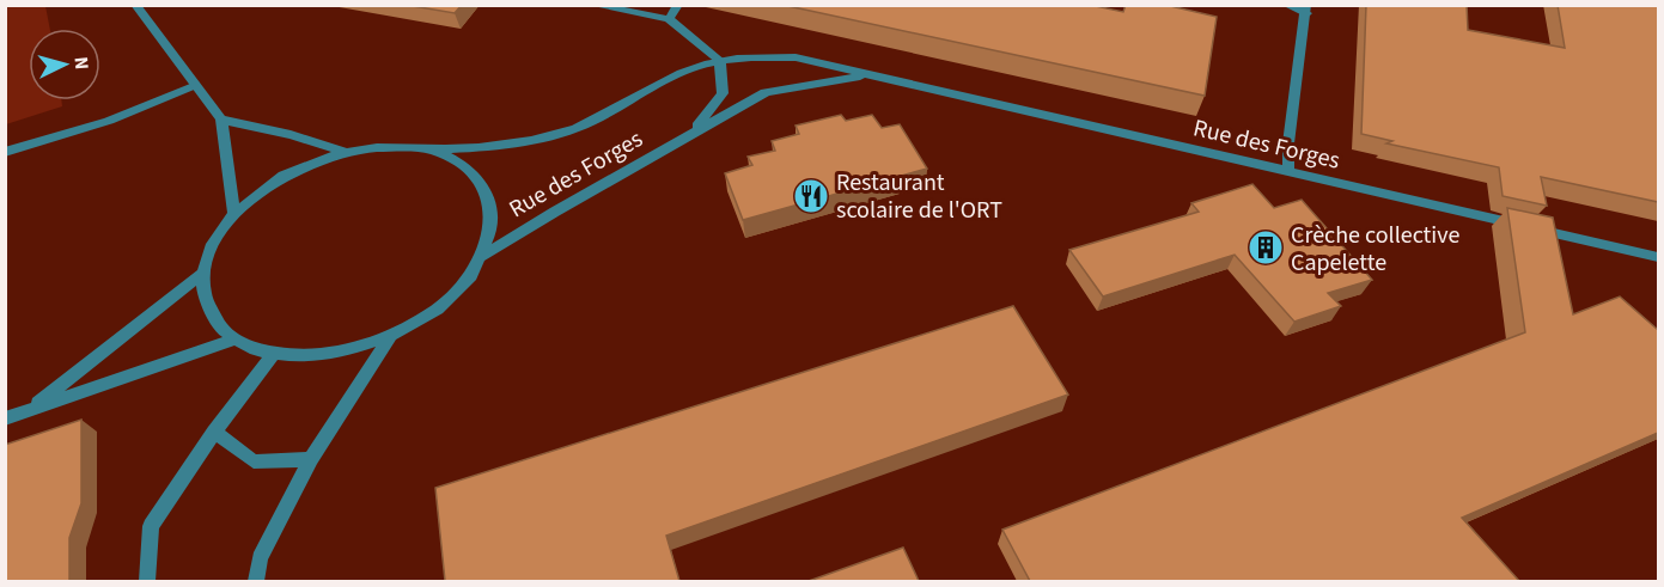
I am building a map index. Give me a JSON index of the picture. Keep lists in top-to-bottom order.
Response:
{
  "streets": {
    "street": ["Rue des Forges"]
  },
  "places": {
    "restaurant": ["Restaurant scolaire de l'ORT"],
    "building": ["Crèche collective Capelette"]
  },
  "north": "right"
}
